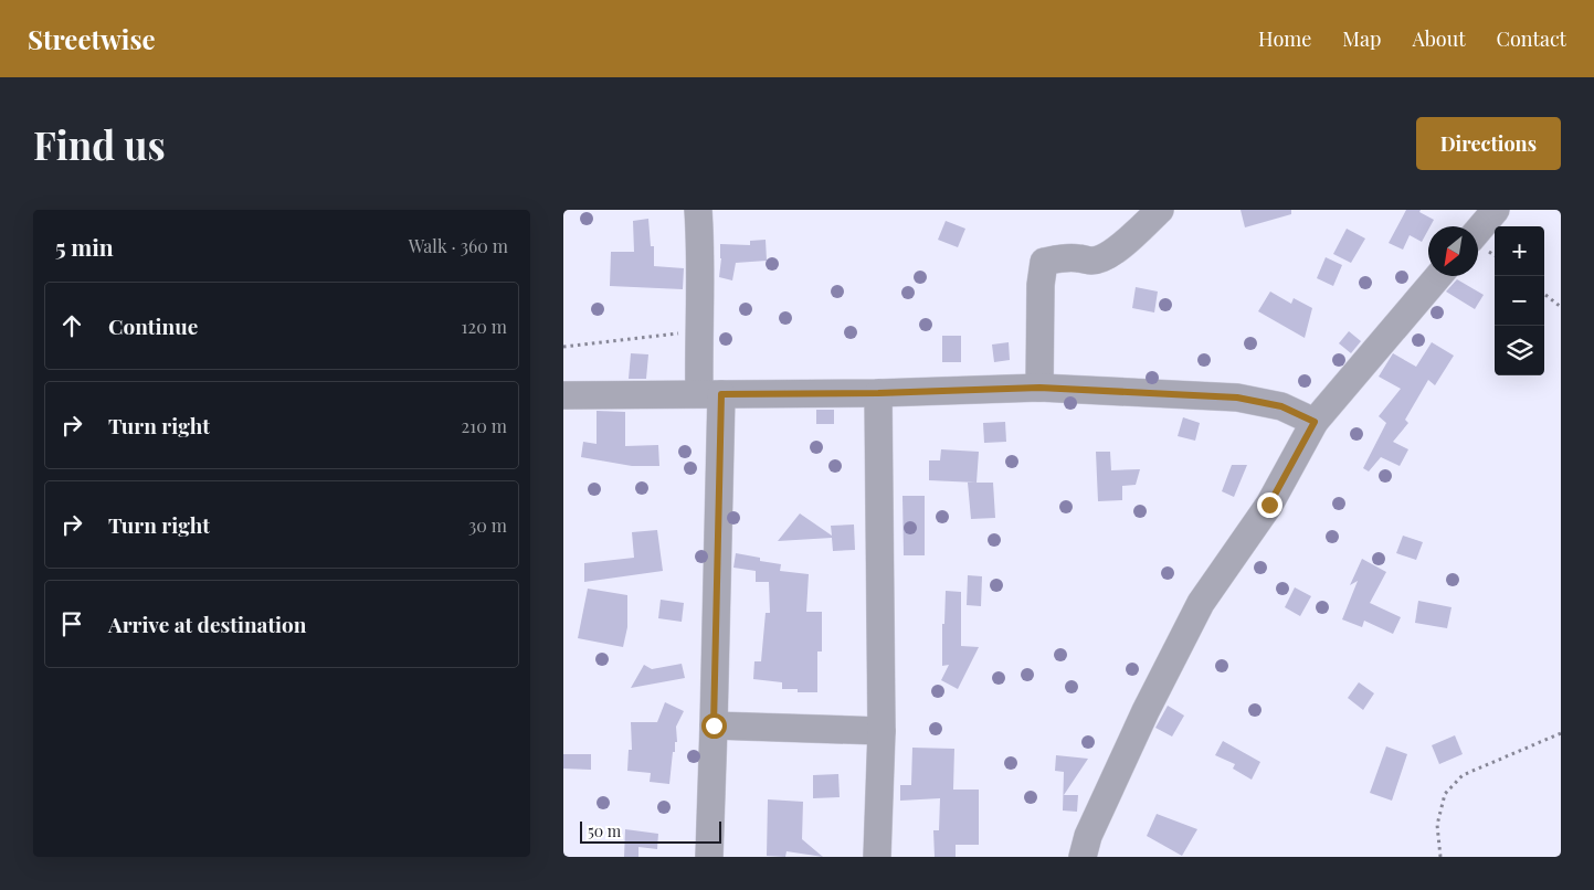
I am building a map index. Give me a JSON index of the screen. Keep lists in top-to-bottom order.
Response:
{
  "scale_bar": "50 m",
  "north": "bottom left",
  "page": {
    "header": "Streetwise",
    "nav": [
      "Home",
      "Map",
      "About",
      "Contact"
    ],
    "buttons": "Directions",
    "title": "Find us",
    "heading": ["5 min", "Walk · 360 m"],
    "map_buttons": ["+", "−"],
    "list": [
      ["Continue", "120 m"],
      ["Turn right", "210 m"],
      ["Turn right", "30 m"],
      "Arrive at destination"
    ],
    "scale": "50 m"
  }
}
